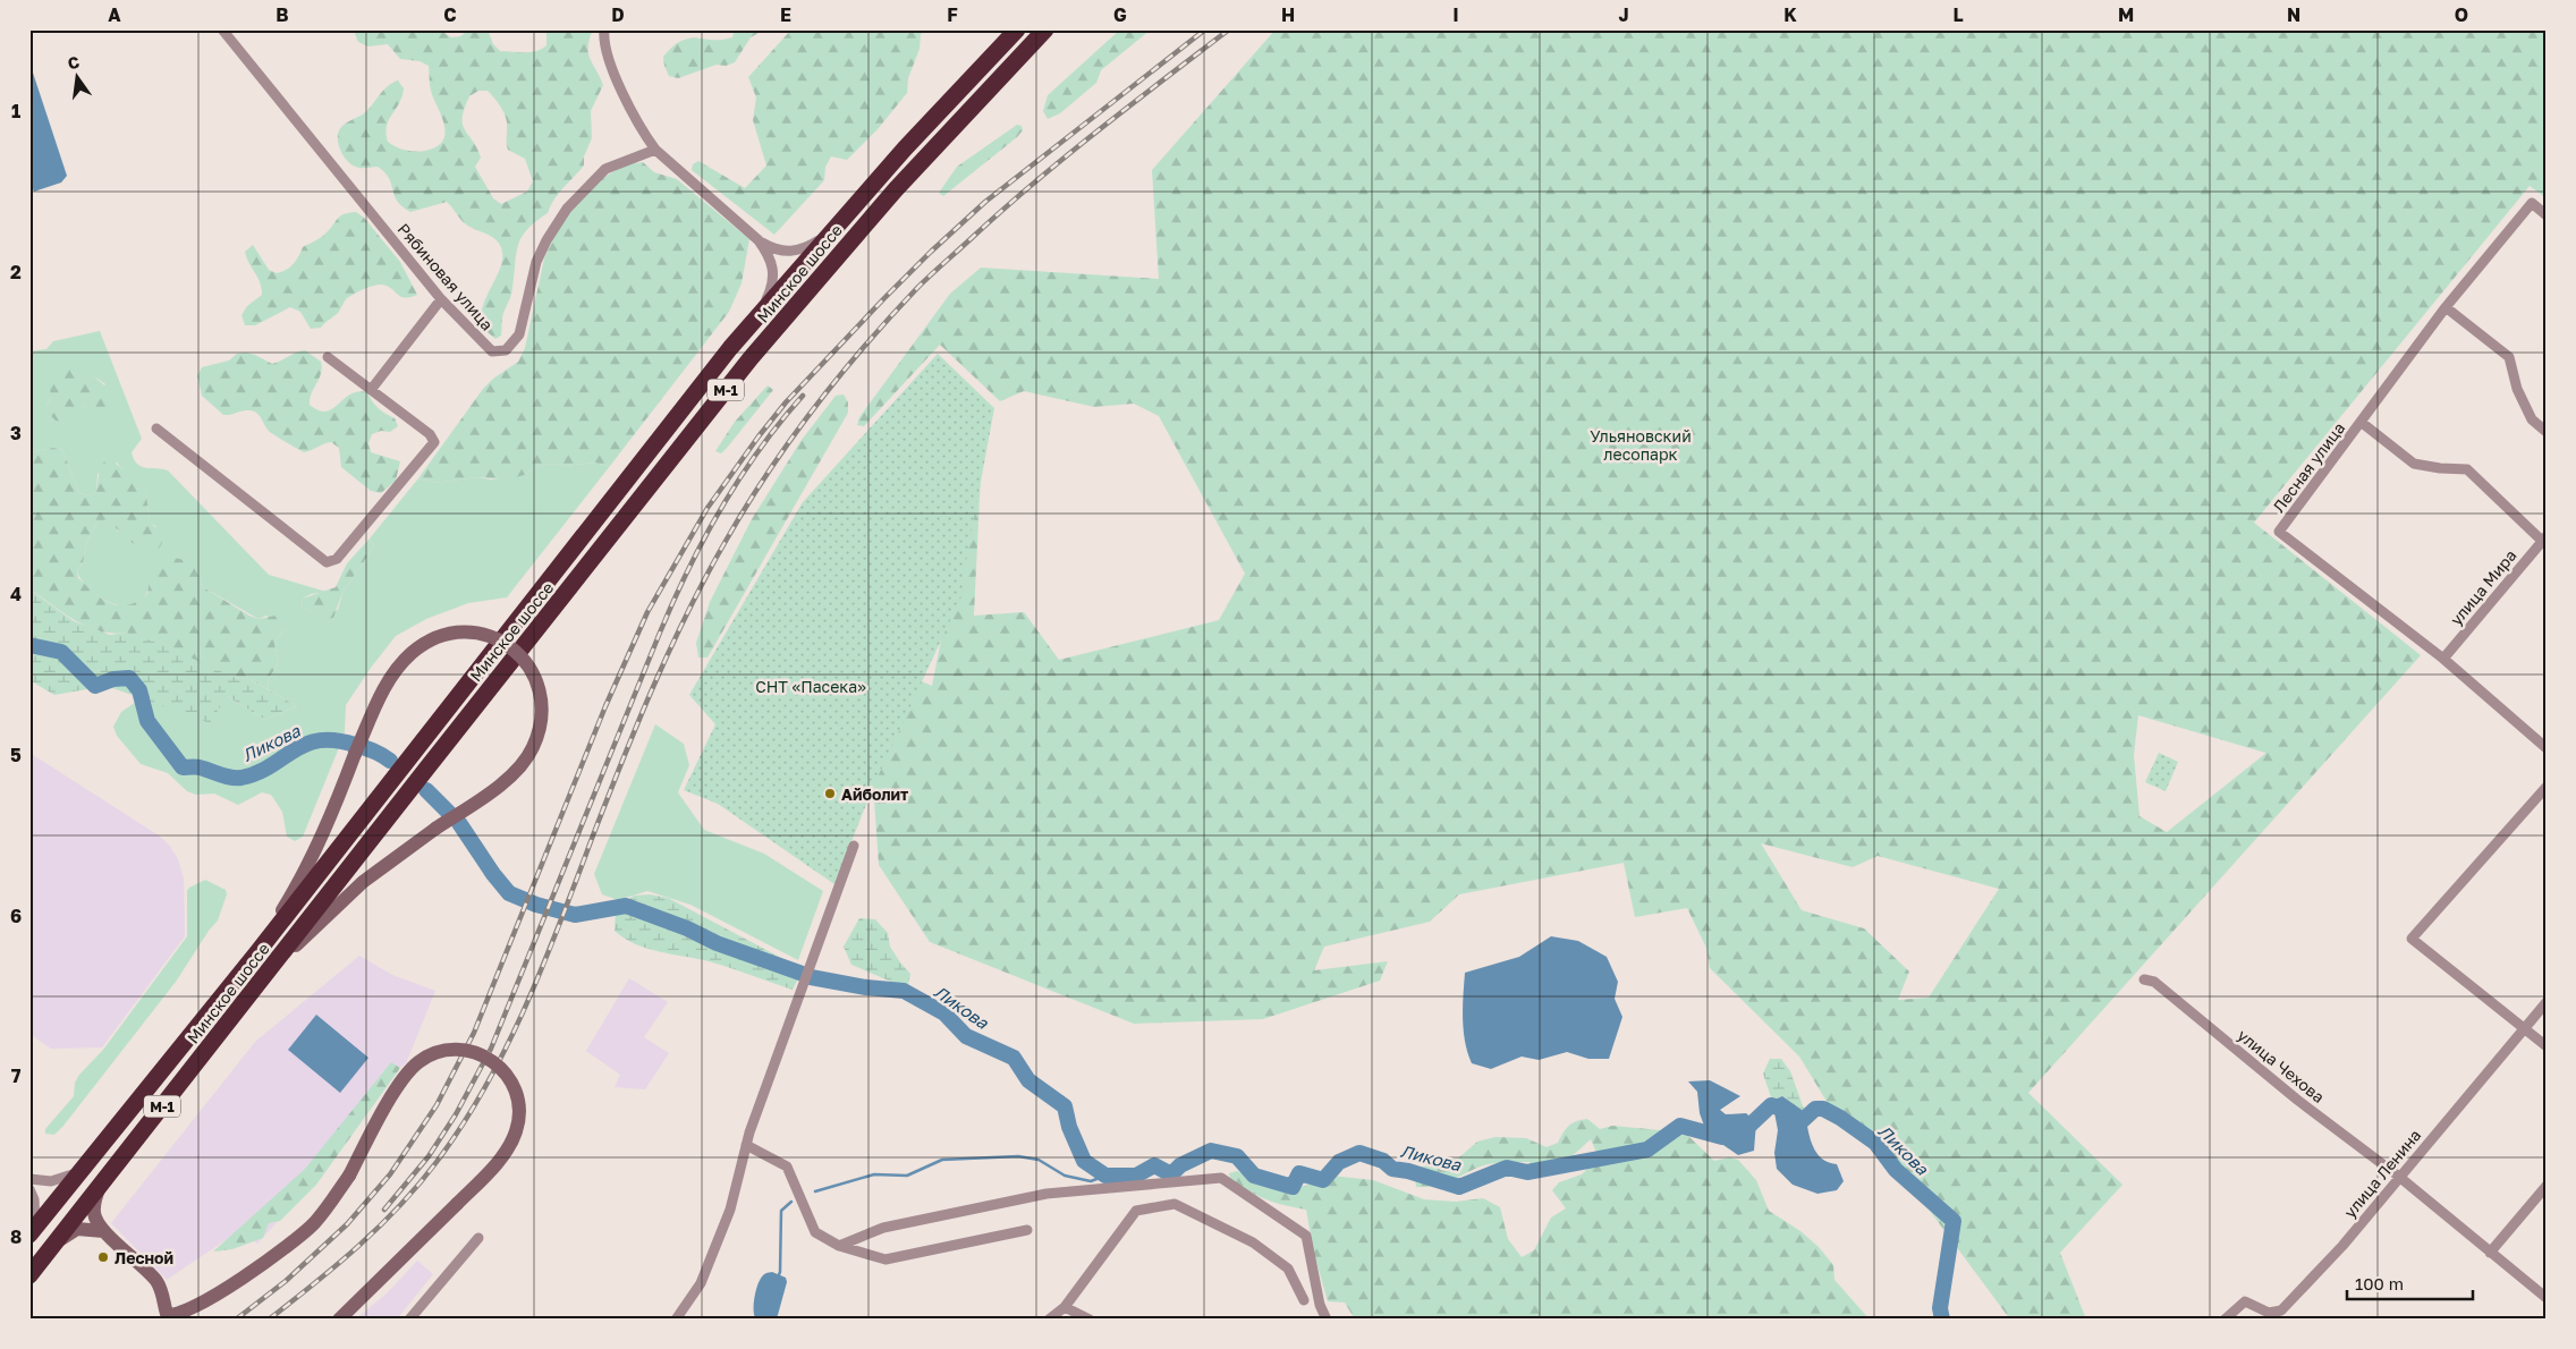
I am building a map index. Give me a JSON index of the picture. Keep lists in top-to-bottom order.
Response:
{
  "streets": {
    "highway": ["Минское шоссе", "М-1"],
    "street": [
      "Рябиновая улица",
      "Лесная улица",
      "улица Мира",
      "улица Чехова",
      "улица Ленина"
    ]
  },
  "crossings": [
    ["Лесная улица", "улица Мира"],
    ["улица Чехова", "улица Ленина"]
  ],
  "water": ["Ликова"],
  "parks": ["Ульяновский лесопарк", "СНТ «Пасека»"],
  "places": ["Айболит", "Лесной"],
  "scale_bar": "100 m",
  "north": "top",
  "grid": {
    "columns": [
      "A",
      "B",
      "C",
      "D",
      "E",
      "F",
      "G",
      "H",
      "I",
      "J",
      "K",
      "L",
      "M",
      "N",
      "O"
    ],
    "rows": [
      "1",
      "2",
      "3",
      "4",
      "5",
      "6",
      "7",
      "8"
    ]
  }
}
